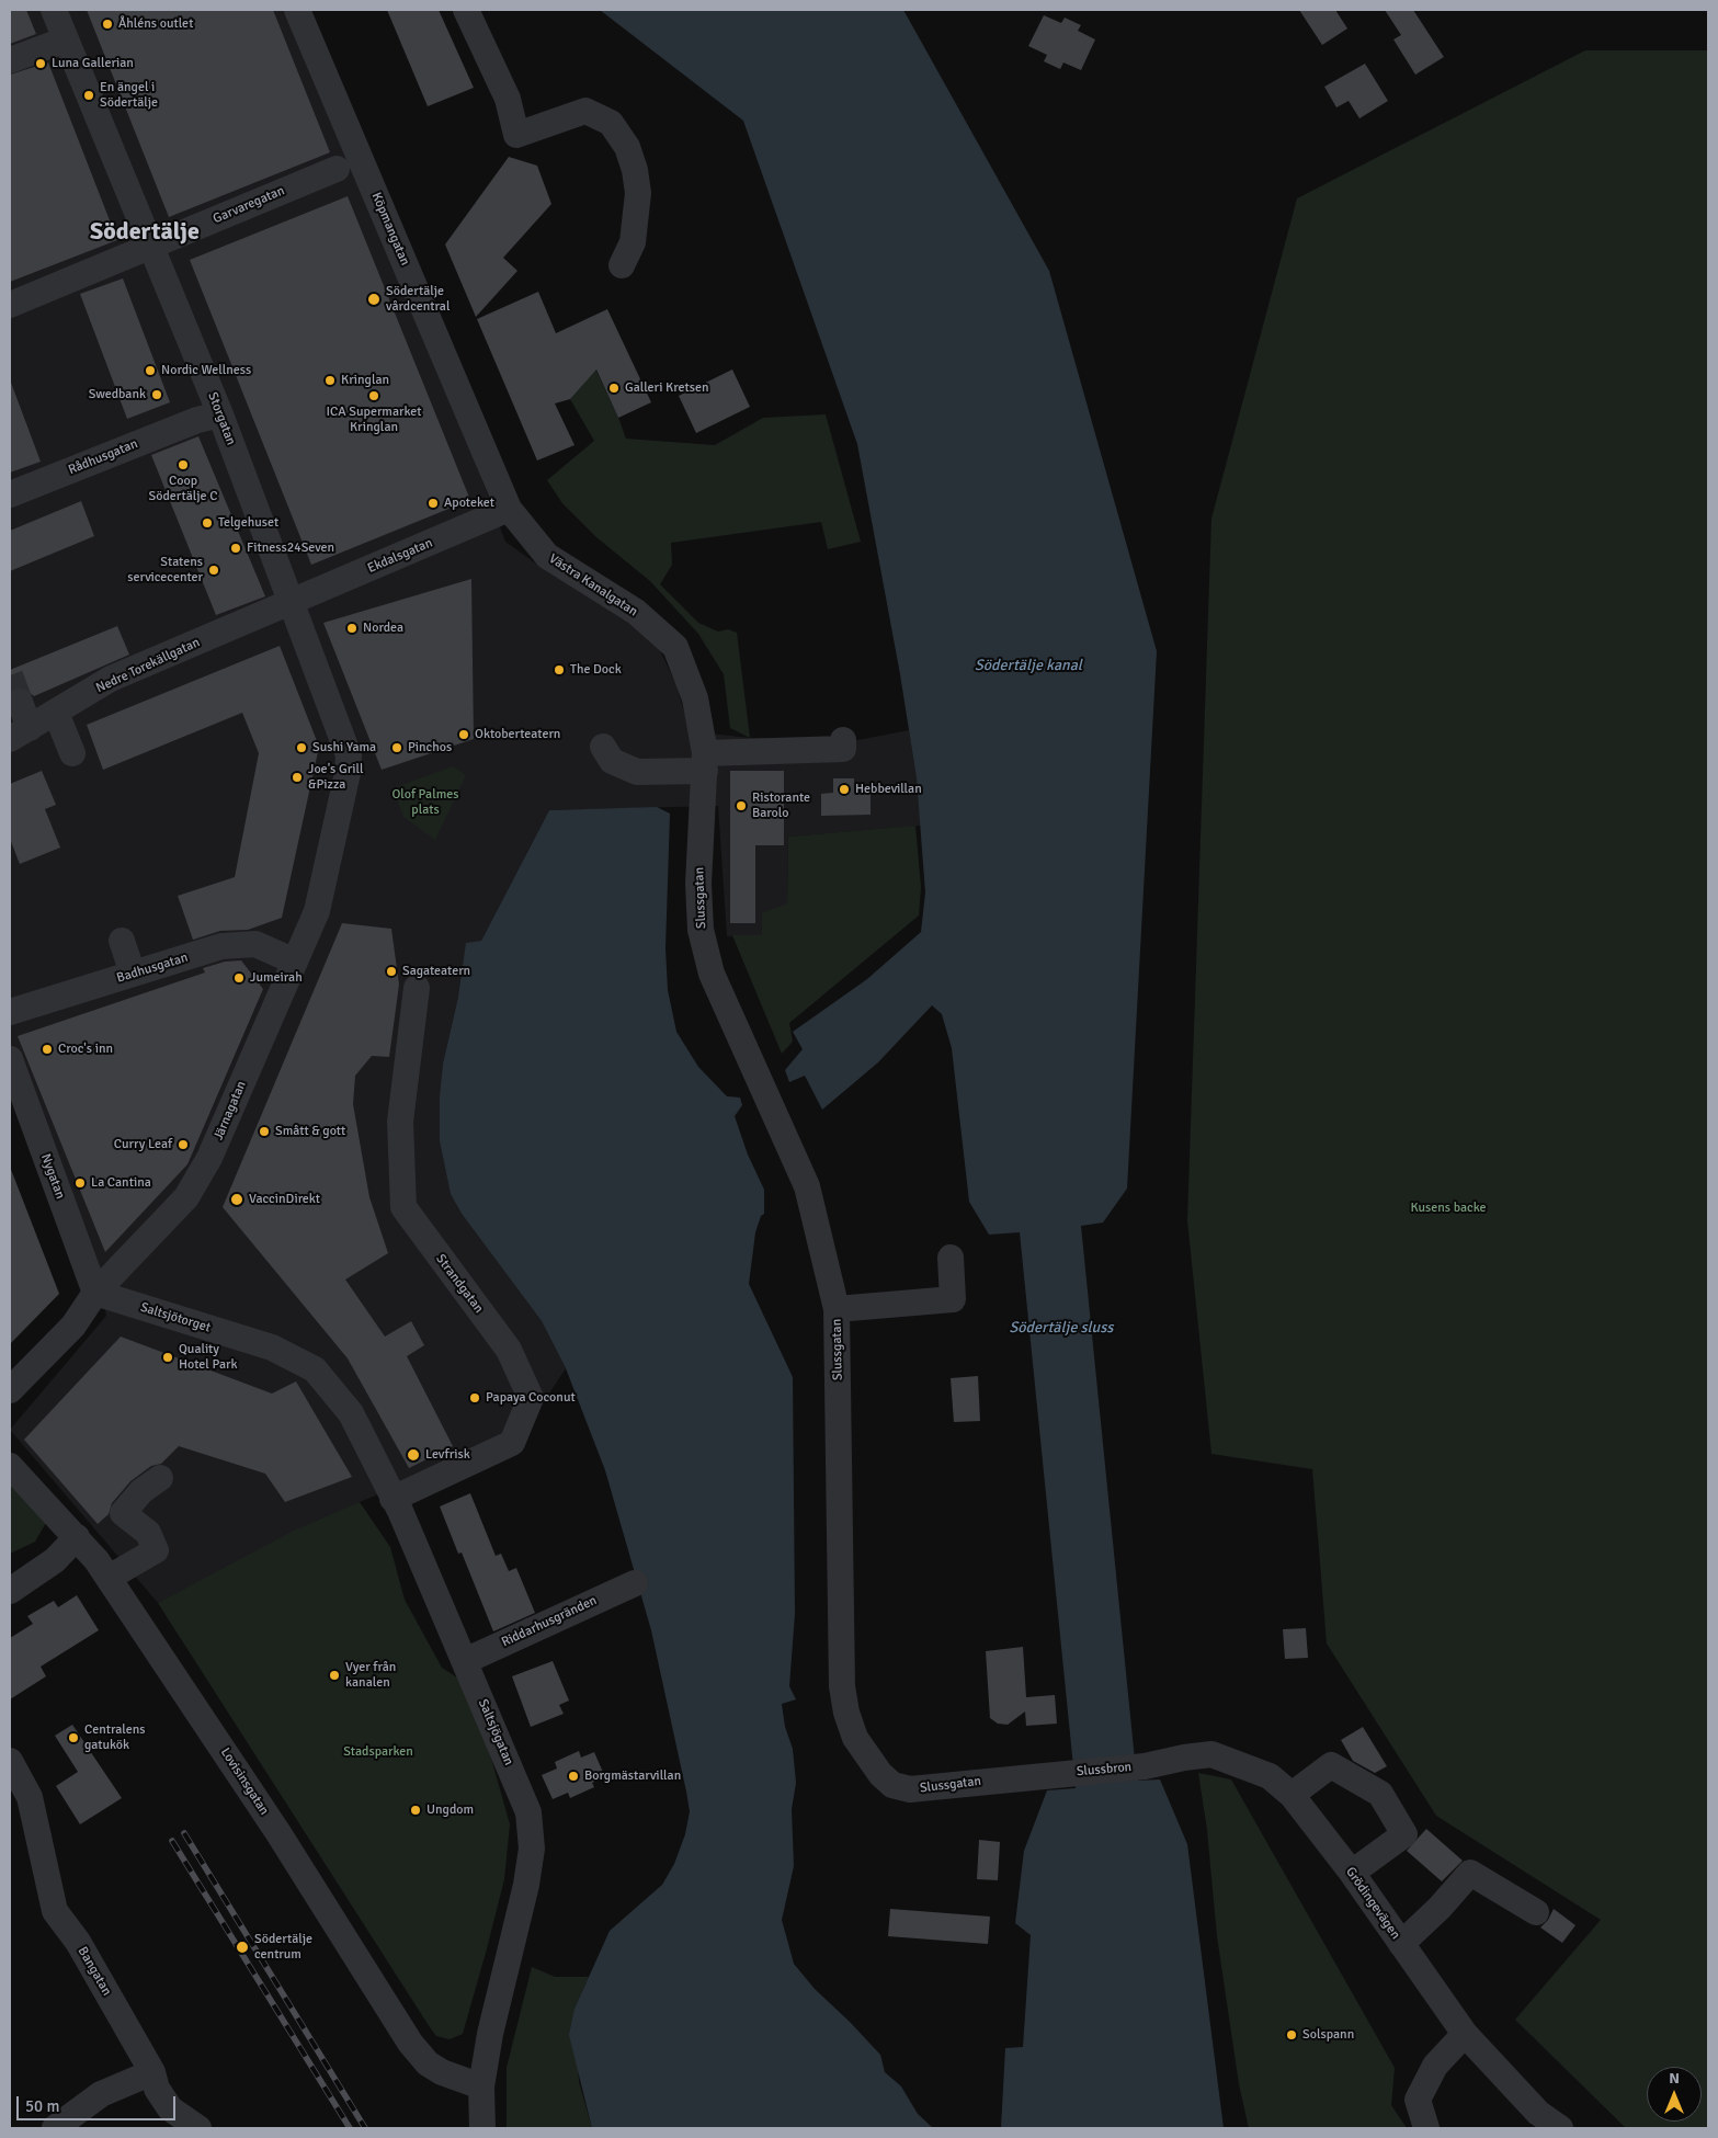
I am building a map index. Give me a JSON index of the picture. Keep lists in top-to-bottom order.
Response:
{
  "streets": {
    "street": [
      "Garvaregatan",
      "Köpmangatan",
      "Storgatan",
      "Rådhusgatan",
      "Ekdalsgatan",
      "Västra Kanalgatan",
      "Nedre Torekällgatan",
      "Slussgatan",
      "Badhusgatan",
      "Järnagatan",
      "Nygatan",
      "Strandgatan",
      "Saltsjötorget",
      "Riddarhusgränden",
      "Saltsjögatan",
      "Slussbron",
      "Lovisinsgatan",
      "Grödingevägen",
      "Bangatan"
    ]
  },
  "crossings": [
    ["Garvaregatan", "Storgatan"],
    ["Köpmangatan", "Ekdalsgatan"],
    ["Köpmangatan", "Västra Kanalgatan"],
    ["Storgatan", "Rådhusgatan"],
    ["Storgatan", "Ekdalsgatan"],
    ["Storgatan", "Nedre Torekällgatan"],
    ["Storgatan", "Järnagatan"],
    ["Ekdalsgatan", "Västra Kanalgatan"],
    ["Ekdalsgatan", "Nedre Torekällgatan"],
    ["Västra Kanalgatan", "Slussgatan"],
    ["Slussgatan", "Slussbron"],
    ["Badhusgatan", "Järnagatan"],
    ["Järnagatan", "Nygatan"],
    ["Järnagatan", "Saltsjötorget"],
    ["Nygatan", "Saltsjötorget"],
    ["Strandgatan", "Saltsjögatan"],
    ["Saltsjötorget", "Saltsjögatan"],
    ["Riddarhusgränden", "Saltsjögatan"],
    ["Saltsjögatan", "Lovisinsgatan"],
    ["Slussbron", "Grödingevägen"]
  ],
  "districts": ["Södertälje"],
  "water": ["Södertälje kanal", "Södertälje sluss"],
  "parks": ["Olof Palmes plats", "Kusens backe", "Stadsparken"],
  "places": [
    "Åhléns outlet",
    "Luna Gallerian",
    "En ängel i Södertälje",
    "Södertälje vårdcentral",
    "Nordic Wellness",
    "Kringlan",
    "Galleri Kretsen",
    "Swedbank",
    "ICA Supermarket Kringlan",
    "Coop Södertälje C",
    "Apoteket",
    "Telgehuset",
    "Fitness24Seven",
    "Statens servicecenter",
    "Nordea",
    "The Dock",
    "Oktoberteatern",
    "Sushi Yama",
    "Pinchos",
    "Joe's Grill &Pizza",
    "Hebbevillan",
    "Ristorante Barolo",
    "Sagateatern",
    "Jumeirah",
    "Croc's inn",
    "Smått & gott",
    "Curry Leaf",
    "La Cantina",
    "VaccinDirekt",
    "Quality Hotel Park",
    "Papaya Coconut",
    "Levfrisk",
    "Vyer från kanalen",
    "Centralens gatukök",
    "Borgmästarvillan",
    "Ungdom",
    "Södertälje centrum",
    "Solspann"
  ],
  "scale_bar": "50 m",
  "north": "top"
}
